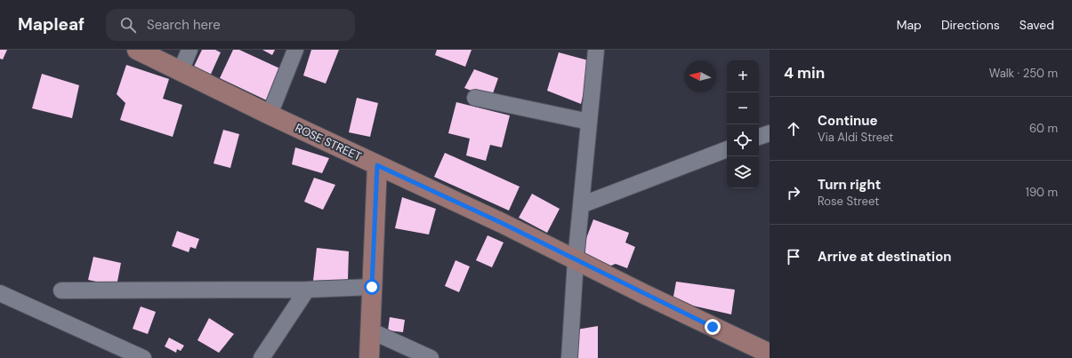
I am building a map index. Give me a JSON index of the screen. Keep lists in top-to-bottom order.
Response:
{
  "streets": {
    "street": ["ROSE STREET"]
  },
  "north": "left",
  "page": {
    "header": "Mapleaf",
    "search": "Search here",
    "nav": ["Map", "Directions", "Saved"],
    "heading": ["4 min", "Walk · 250 m"],
    "map_buttons": ["+", "−"],
    "list": [
      ["Continue", "Via Aldi Street", "60 m"],
      ["Turn right", "Rose Street", "190 m"],
      "Arrive at destination"
    ]
  }
}
